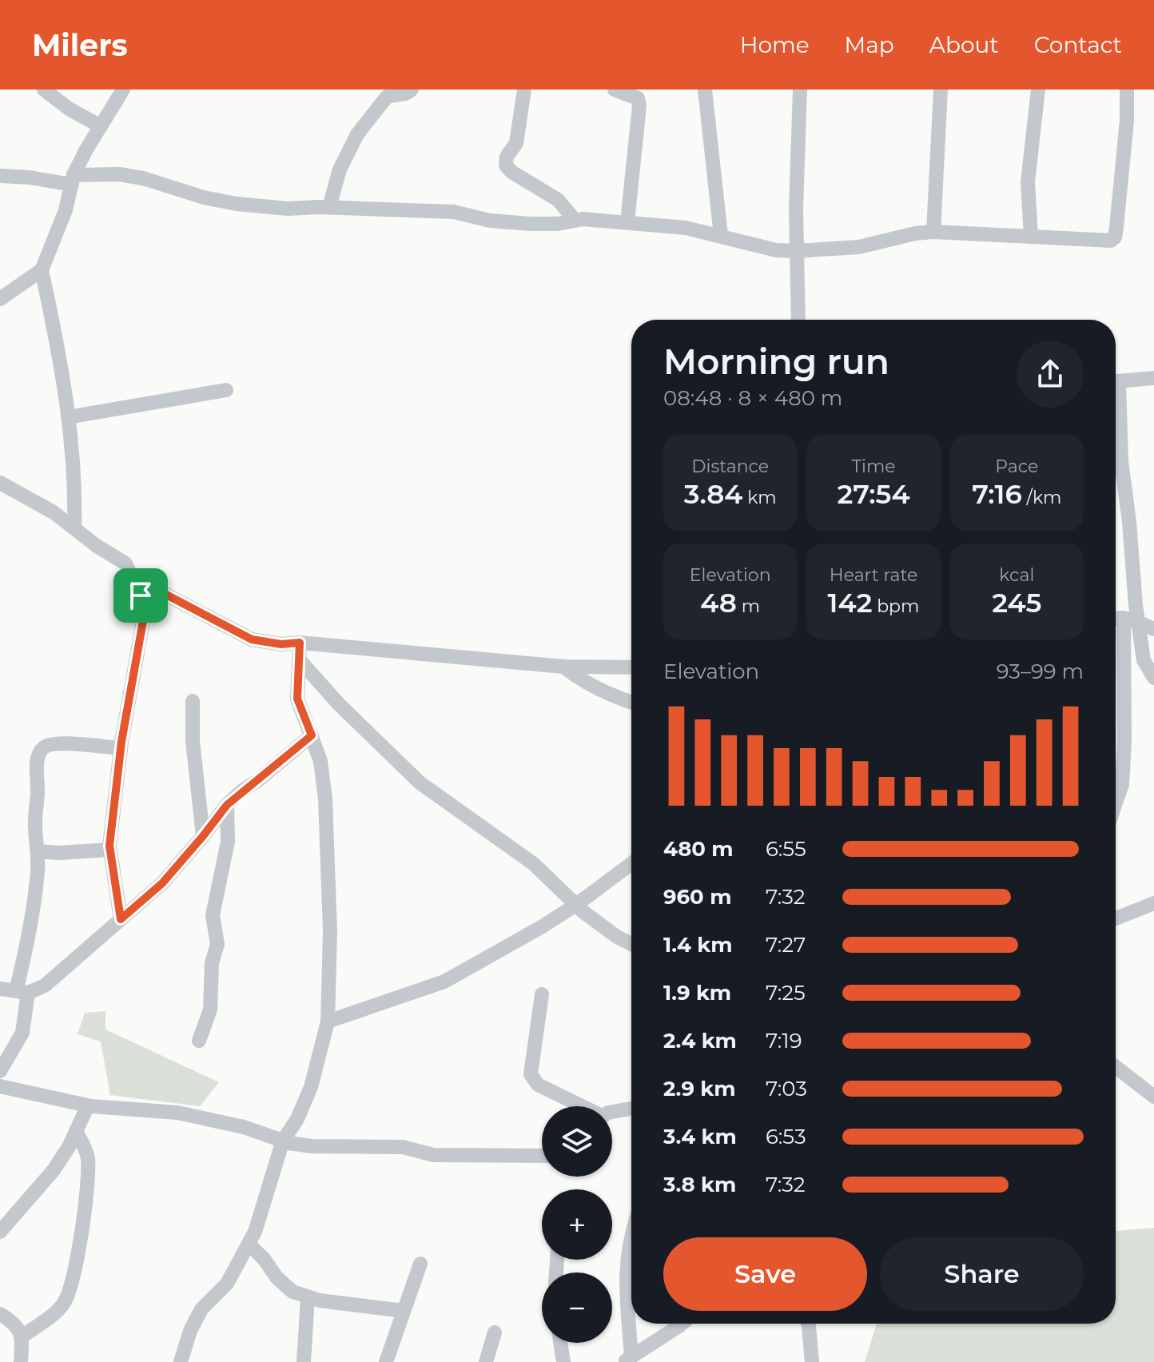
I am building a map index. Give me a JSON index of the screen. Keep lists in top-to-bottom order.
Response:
{
  "page": {
    "header": "Milers",
    "nav": [
      "Home",
      "Map",
      "About",
      "Contact"
    ],
    "heading": ["Morning run", "08:48 · 8 × 480 m"],
    "stats": [
      ["Distance", "3.84 km"],
      ["Time", "27:54"],
      ["Pace", "7:16 /km"],
      ["Elevation", "48 m"],
      ["Heart rate", "142 bpm"],
      ["kcal", "245"]
    ],
    "chart": ["Elevation", "93–99 m"],
    "list": [
      {
        "name": "480 m",
        "note": "6:55"
      },
      {
        "name": "960 m",
        "note": "7:32"
      },
      {
        "name": "1.4 km",
        "note": "7:27"
      },
      {
        "name": "1.9 km",
        "note": "7:25"
      },
      {
        "name": "2.4 km",
        "note": "7:19"
      },
      {
        "name": "2.9 km",
        "note": "7:03"
      },
      {
        "name": "3.4 km",
        "note": "6:53"
      },
      {
        "name": "3.8 km",
        "note": "7:32"
      }
    ],
    "map_buttons": ["+", "−"],
    "buttons": ["Save", "Share"]
  }
}
